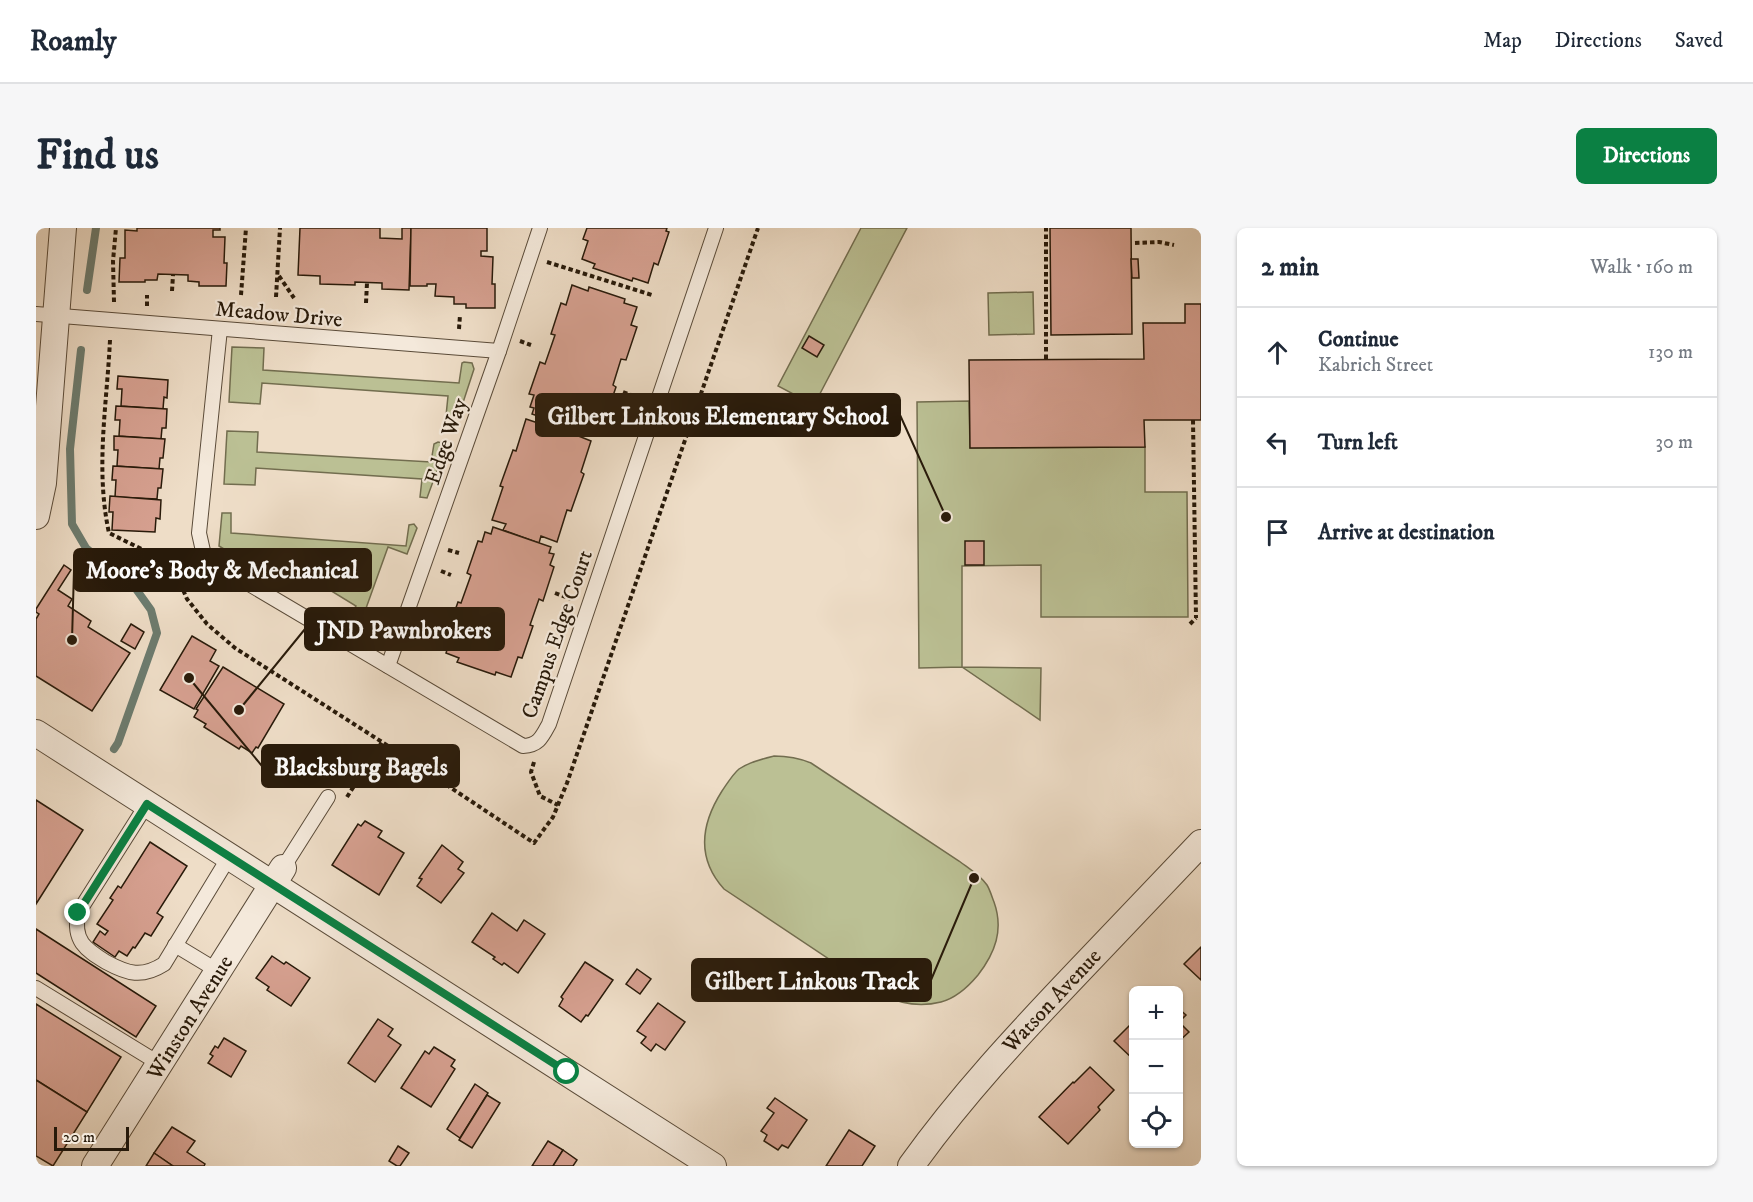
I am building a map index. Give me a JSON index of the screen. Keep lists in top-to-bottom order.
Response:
{
  "streets": {
    "street": ["Watson Avenue", "Winston Avenue"],
    "lane": ["Meadow Drive", "Edge Way", "Campus Edge Court"]
  },
  "crossings": [
    ["Meadow Drive", "Edge Way"],
    ["Meadow Drive", "Campus Edge Court"],
    ["Edge Way", "Campus Edge Court"]
  ],
  "places": [
    "Gilbert Linkous Elementary School",
    "Moore's Body & Mechanical",
    "Blacksburg Bagels",
    "JND Pawnbrokers",
    "Gilbert Linkous Track"
  ],
  "scale_bar": "20 m",
  "page": {
    "header": "Roamly",
    "nav": ["Map", "Directions", "Saved"],
    "buttons": "Directions",
    "title": "Find us",
    "heading": ["2 min", "Walk · 160 m"],
    "list": [
      ["Continue", "Kabrich Street", "130 m"],
      ["Turn left", "30 m"],
      "Arrive at destination"
    ],
    "map_buttons": ["+", "−"],
    "scale": "20 m"
  }
}
